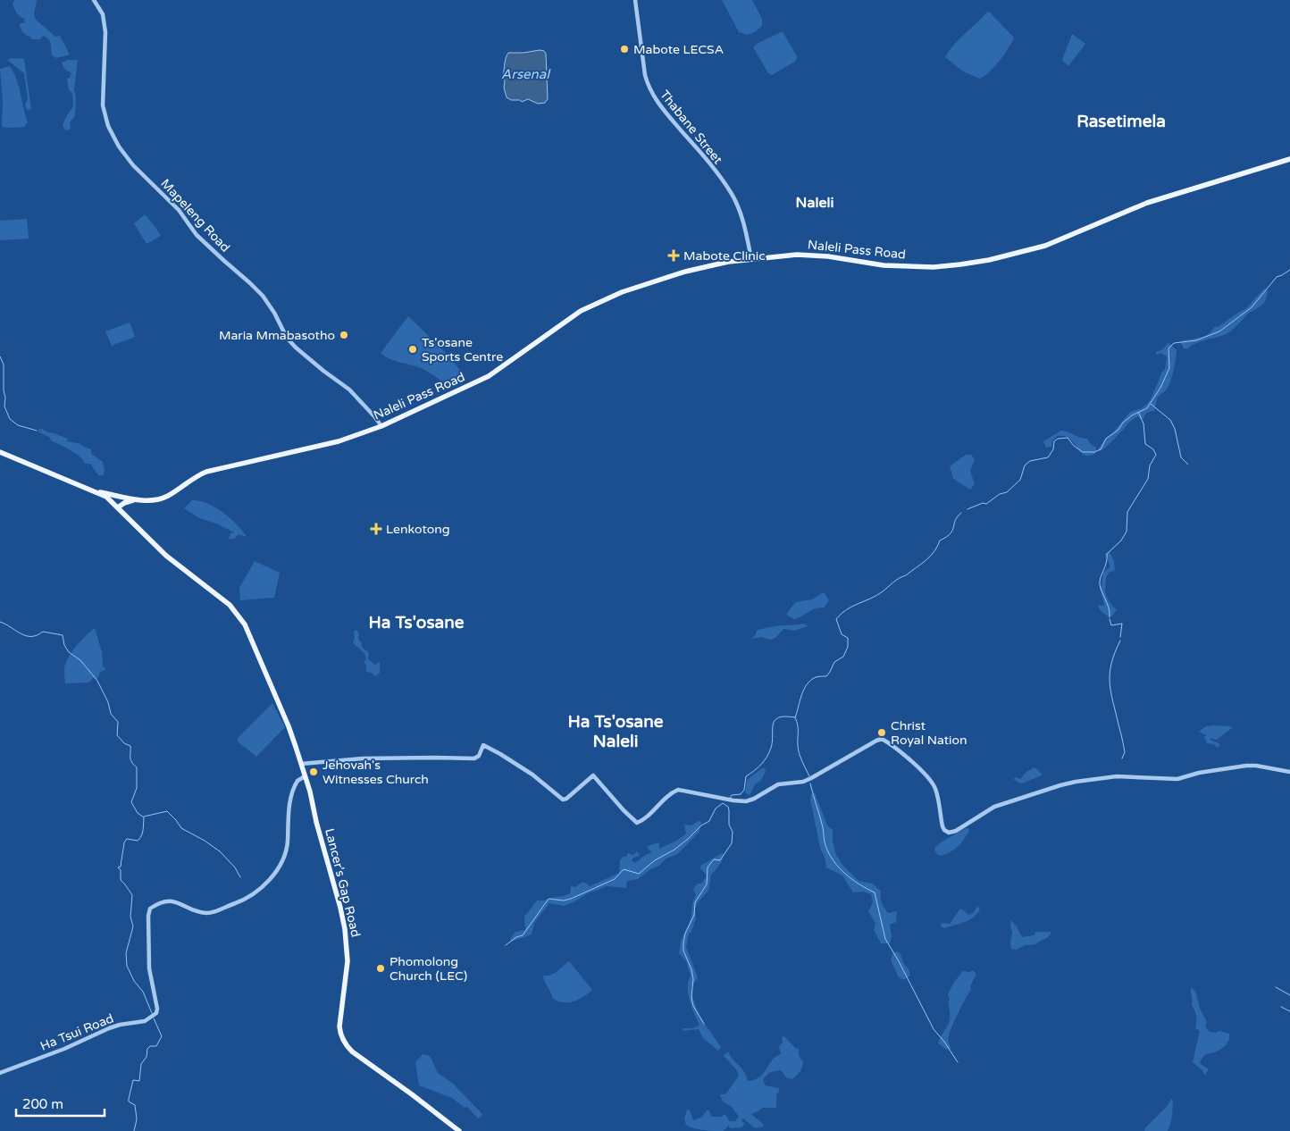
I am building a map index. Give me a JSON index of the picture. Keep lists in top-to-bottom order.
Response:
{
  "streets": {
    "main road": ["Naleli Pass Road", "Lancer's Gap Road"],
    "street": ["Thabane Street", "Mapeleng Road", "Ha Tsui Road"]
  },
  "crossings": [
    ["Thabane Street", "Naleli Pass Road"],
    ["Mapeleng Road", "Naleli Pass Road"],
    ["Lancer's Gap Road", "Ha Tsui Road"]
  ],
  "districts": [
    "Rasetimela",
    "Naleli",
    "Ha Ts'osane",
    "Ha Ts'osane Naleli"
  ],
  "water": ["Arsenal"],
  "places": {
    "other": [
      "Mabote LECSA",
      "Maria Mmabasotho",
      "Ts'osane Sports Centre",
      "Christ Royal Nation",
      "Jehovah's Witnesses Church",
      "Phomolong Church (LEC)"
    ],
    "health": ["Mabote Clinic", "Lenkotong"]
  },
  "scale_bar": "200 m"
}
